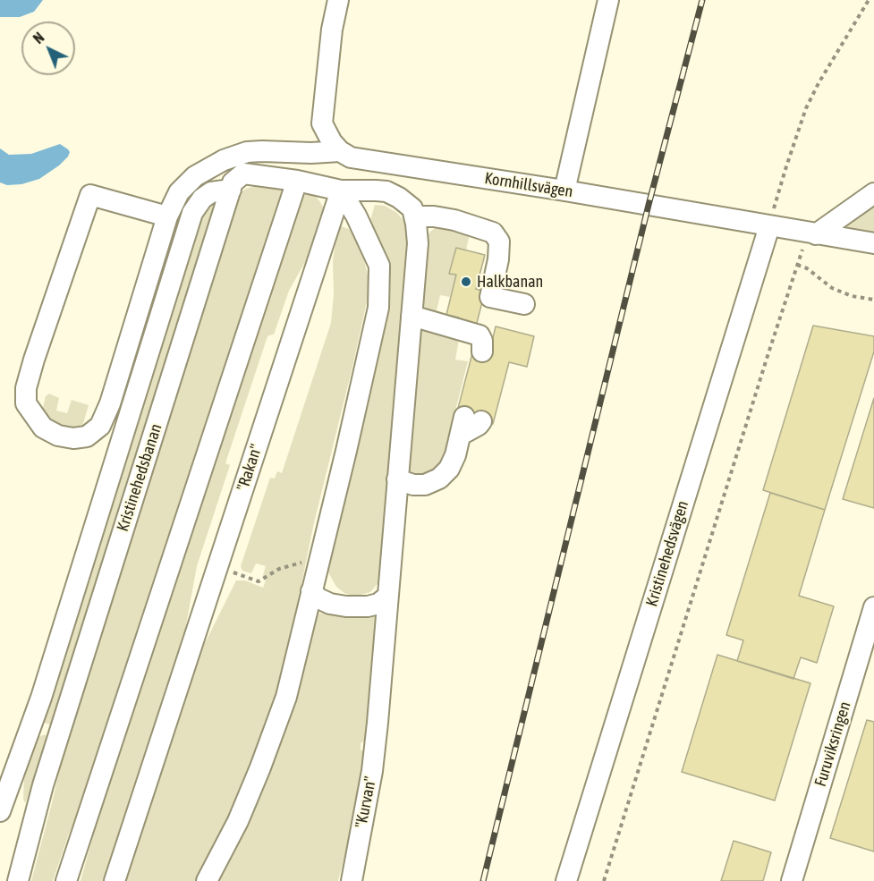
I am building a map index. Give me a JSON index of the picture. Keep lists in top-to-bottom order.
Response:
{
  "streets": {
    "street": [
      "Kornhillsvägen",
      "\"Rakan\"",
      "Kristinehedsbanan",
      "Kristinehedsvägen",
      "Furuviksringen",
      "\"Kurvan\""
    ]
  },
  "crossings": [
    ["Kornhillsvägen", "Kristinehedsvägen"]
  ],
  "places": ["Halkbanan"],
  "north": "top left"
}
